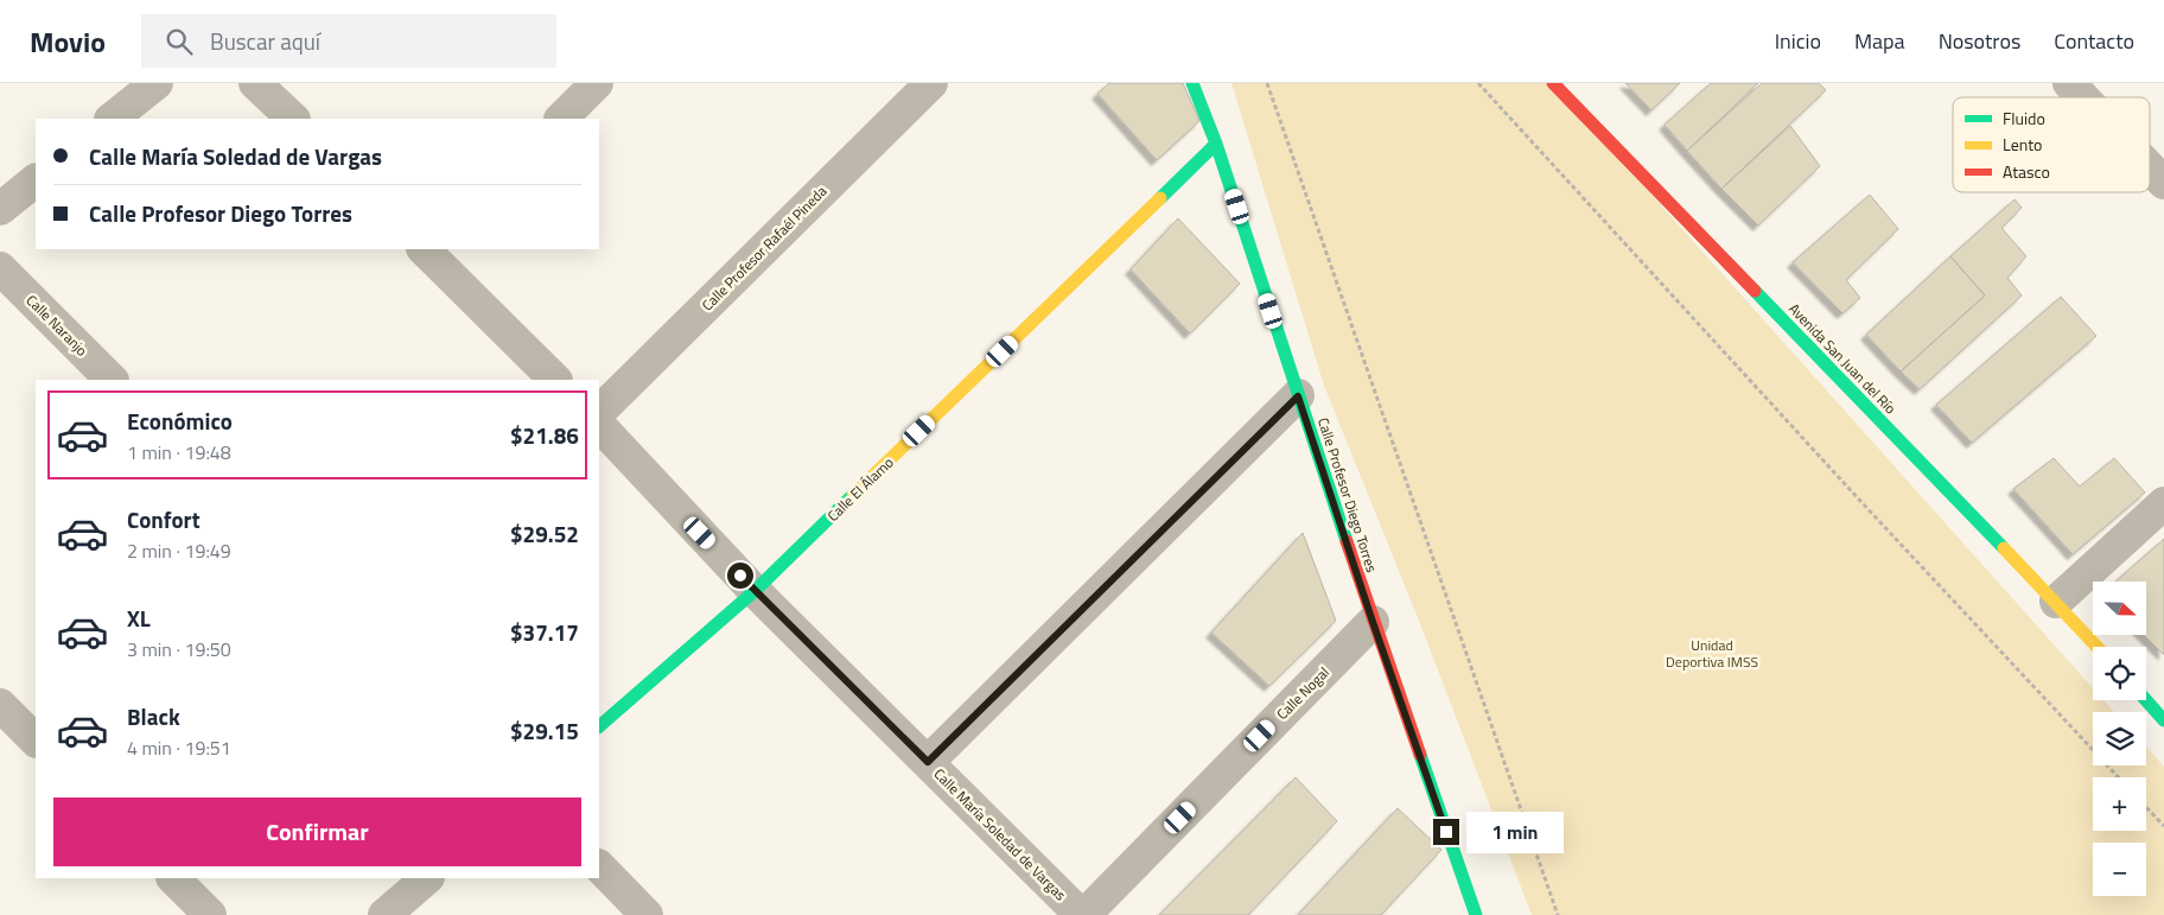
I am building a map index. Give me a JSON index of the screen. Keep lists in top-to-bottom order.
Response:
{
  "streets": {
    "street": [
      "Calle Profesor Rafaél Pineda",
      "Calle Naranjo",
      "Avenida San Juan del Río",
      "Calle El Álamo",
      "Calle Profesor Diego Torres",
      "Calle Nogal",
      "Calle María Soledad de Vargas"
    ]
  },
  "crossings": [
    ["Calle El Álamo", "Calle Profesor Diego Torres"],
    ["Calle El Álamo", "Calle María Soledad de Vargas"],
    ["Calle Profesor Diego Torres", "Calle Nogal"],
    ["Calle Nogal", "Calle María Soledad de Vargas"]
  ],
  "parks": ["Unidad Deportiva IMSS"],
  "legend": ["Fluido", "Lento", "Atasco"],
  "north": "right",
  "page": {
    "header": "Movio",
    "search": "Buscar aquí",
    "nav": [
      "Inicio",
      "Mapa",
      "Nosotros",
      "Contacto"
    ],
    "banner": ["Calle María Soledad de Vargas", "Calle Profesor Diego Torres"],
    "list": [
      {
        "name": "Económico",
        "note": "1 min · 19:48",
        "value": "$21.86"
      },
      {
        "name": "Confort",
        "note": "2 min · 19:49",
        "value": "$29.52"
      },
      {
        "name": "XL",
        "note": "3 min · 19:50",
        "value": "$37.17"
      },
      {
        "name": "Black",
        "note": "4 min · 19:51",
        "value": "$29.15"
      }
    ],
    "map_buttons": ["+", "−"],
    "buttons": "Confirmar",
    "bubble": "1 min"
  }
}
